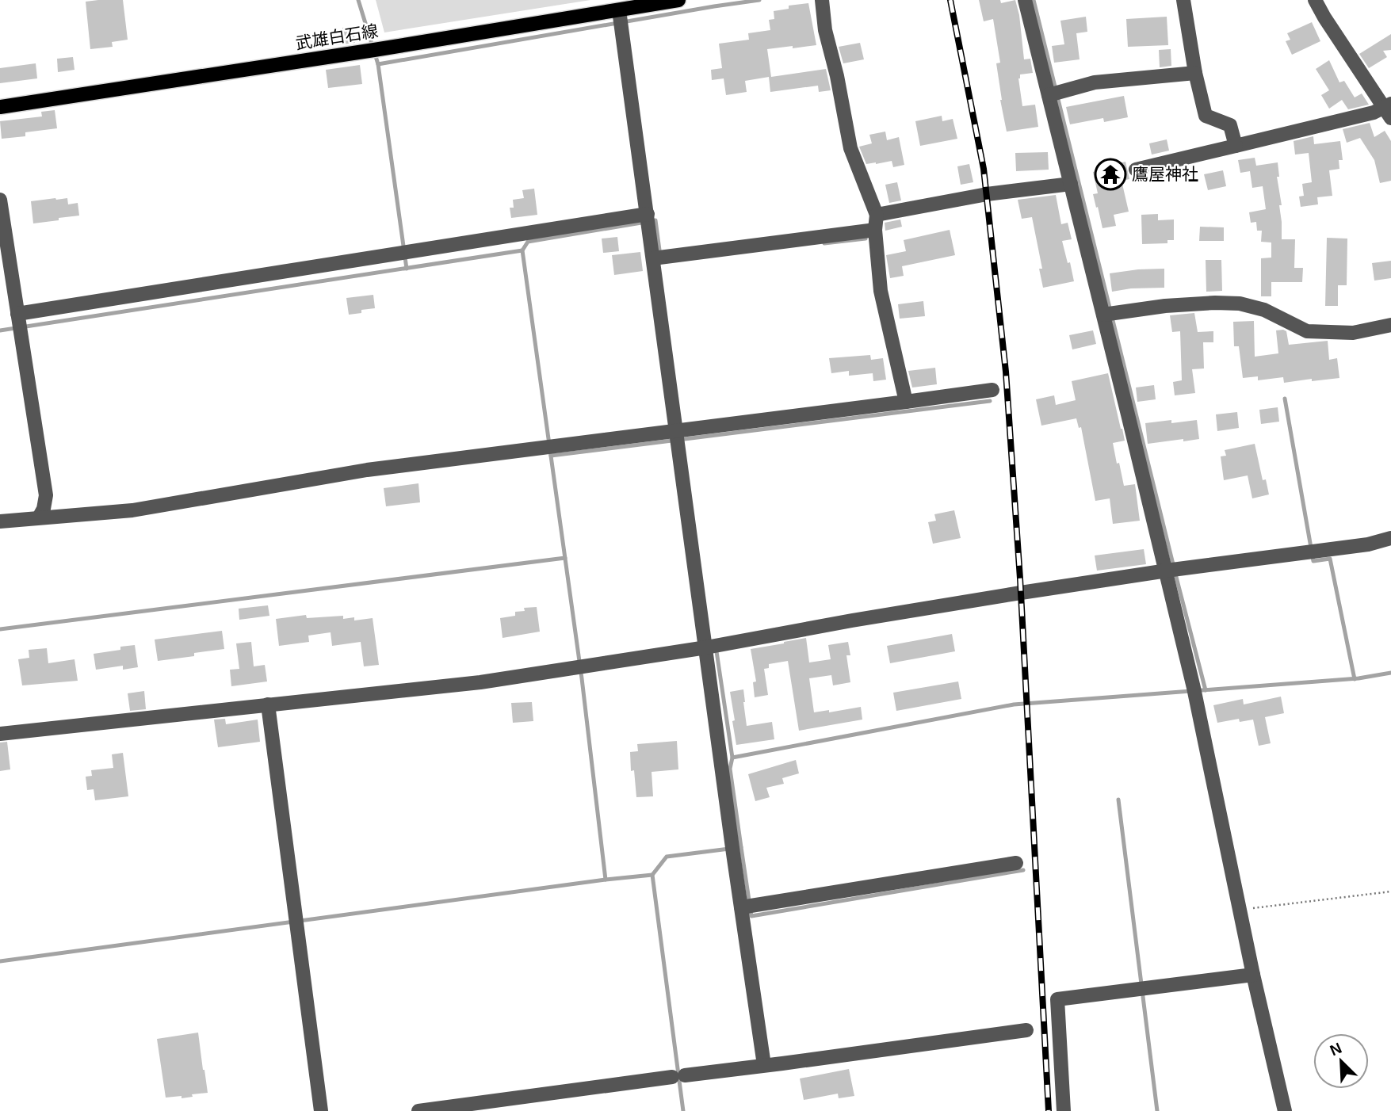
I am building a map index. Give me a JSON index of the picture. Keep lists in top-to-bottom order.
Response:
{
  "streets": {
    "main road": ["武雄白石線"]
  },
  "places": {
    "temple": ["鷹屋神社"]
  },
  "north": "top left"
}
